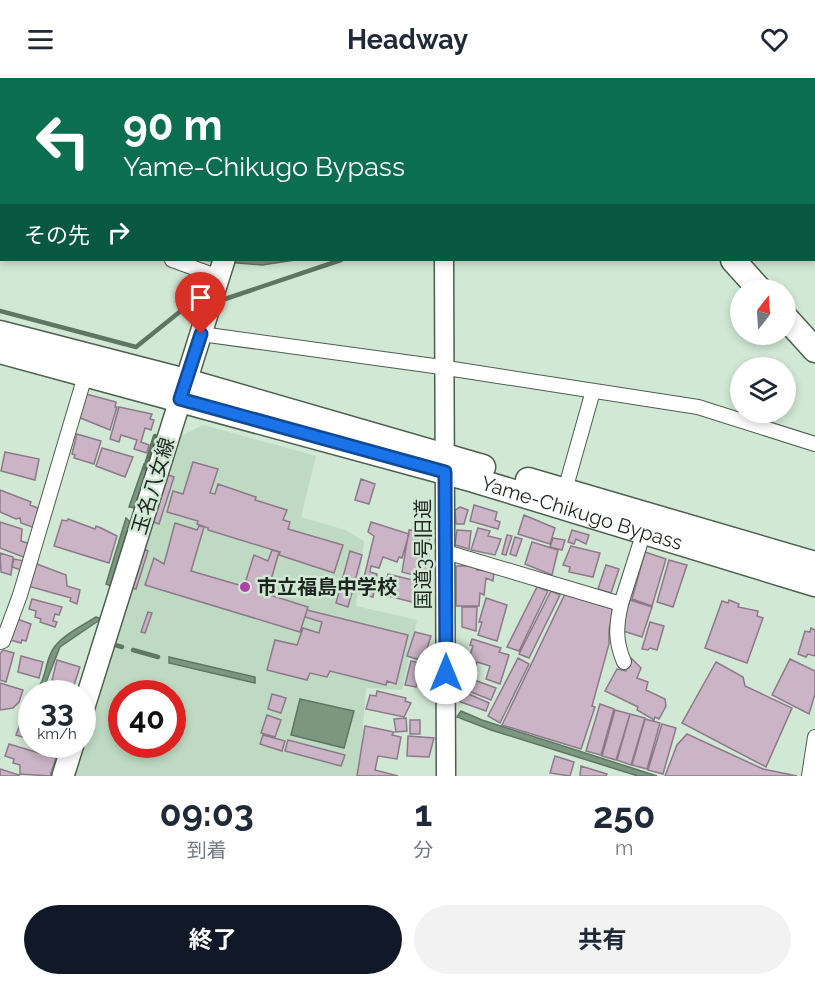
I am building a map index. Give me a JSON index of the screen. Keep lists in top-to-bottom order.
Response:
{
  "streets": {
    "highway": ["Yame-Chikugo Bypass"],
    "main road": ["玉名八女線"],
    "street": ["国道3号旧道"]
  },
  "crossings": [
    ["玉名八女線", "Yame-Chikugo Bypass"],
    ["Yame-Chikugo Bypass", "国道3号旧道"]
  ],
  "places": ["市立福島中学校"],
  "north": "top",
  "page": {
    "header": "Headway",
    "turn": ["90 m", "Yame-Chikugo Bypass"],
    "then": "その先",
    "speed": "33 km/h",
    "limit": "40",
    "eta": [
      "09:03",
      "到着",
      "1",
      "分",
      "250",
      "m"
    ],
    "buttons": ["終了", "共有"]
  }
}
